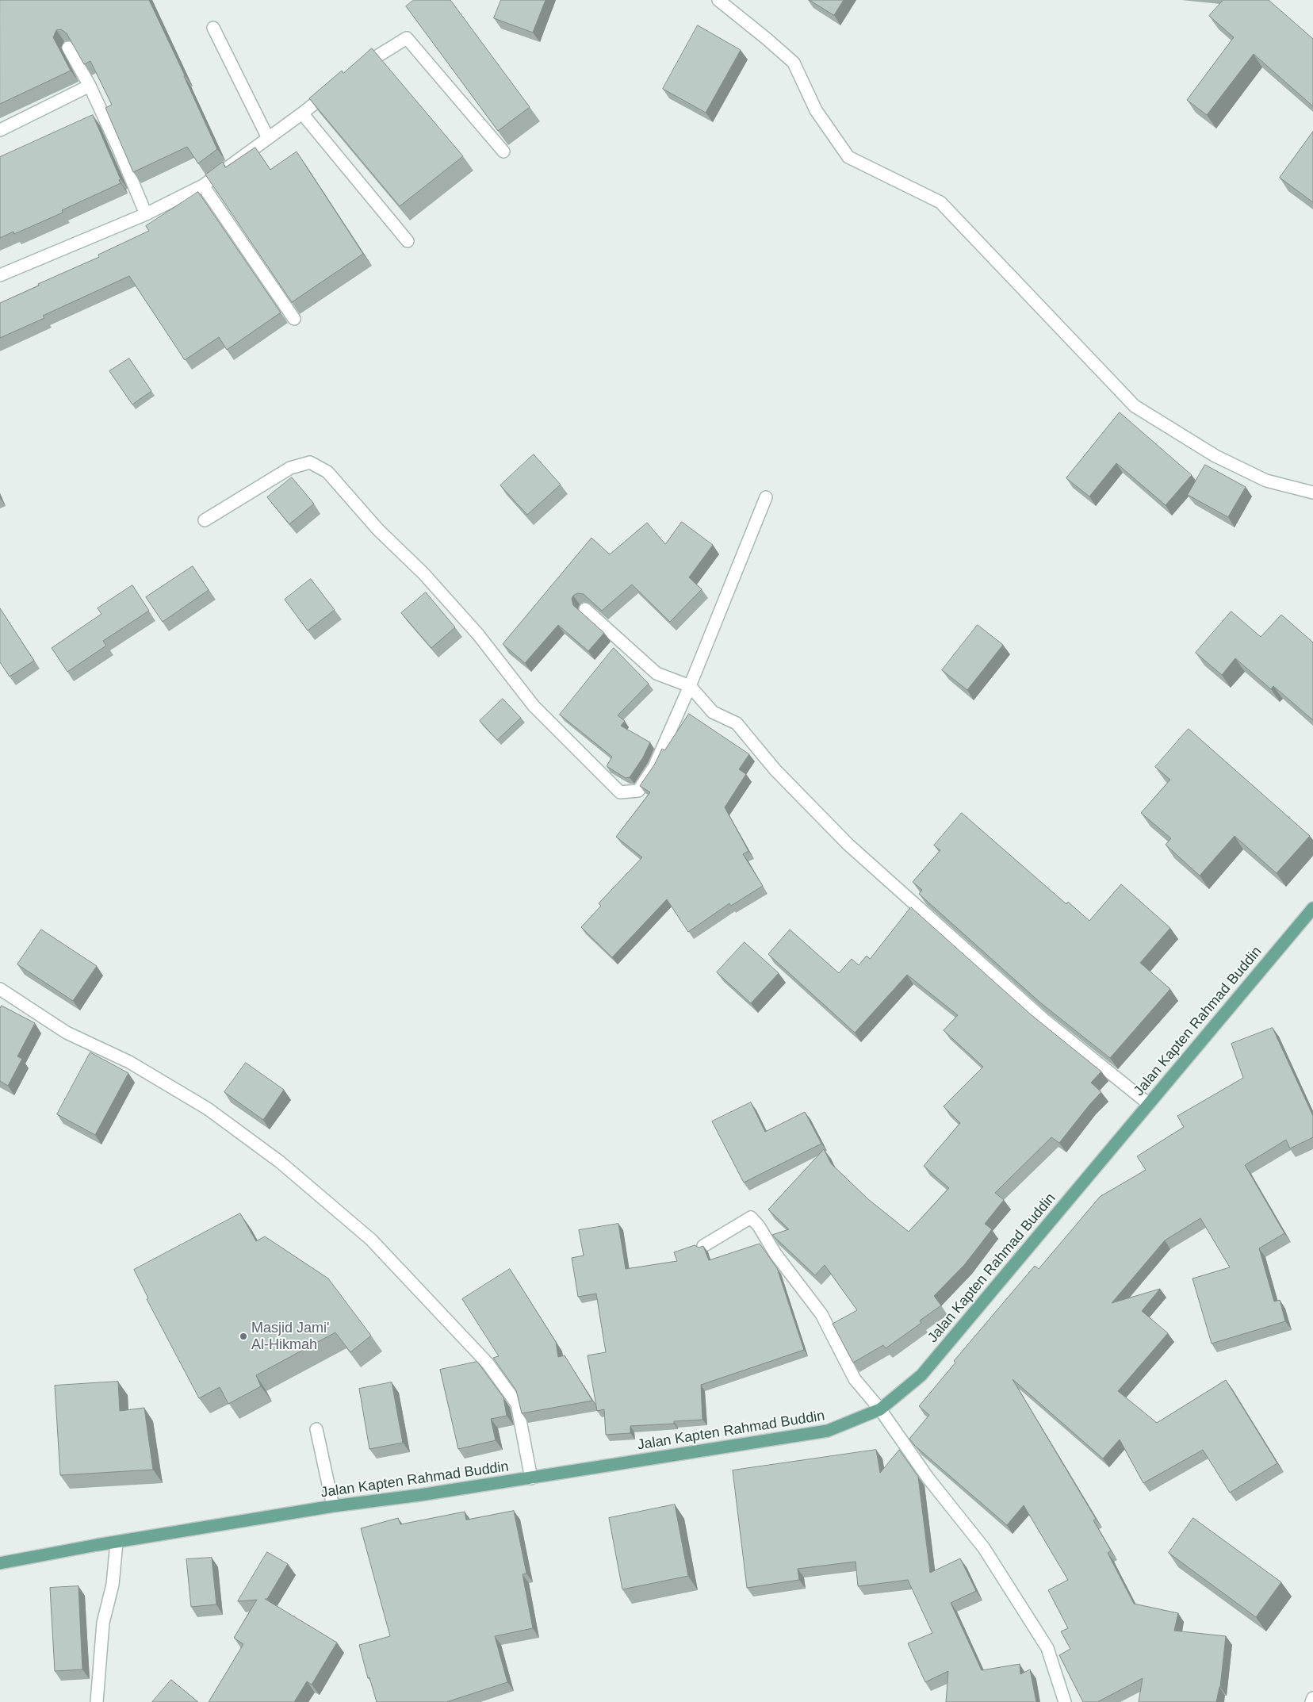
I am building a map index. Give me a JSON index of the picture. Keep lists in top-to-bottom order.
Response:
{
  "streets": {
    "main road": ["Jalan Kapten Rahmad Buddin"]
  },
  "places": ["Masjid Jami' Al-Hikmah"]
}
